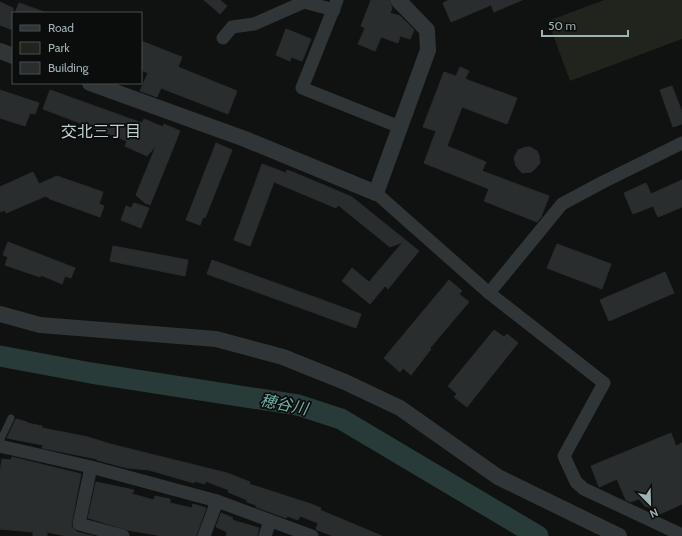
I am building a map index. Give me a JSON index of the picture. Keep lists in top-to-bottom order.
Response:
{
  "districts": ["交北三丁目"],
  "water": ["穂谷川"],
  "legend": ["Road", "Park", "Building"],
  "scale_bar": "50 m",
  "north": "bottom right"
}
